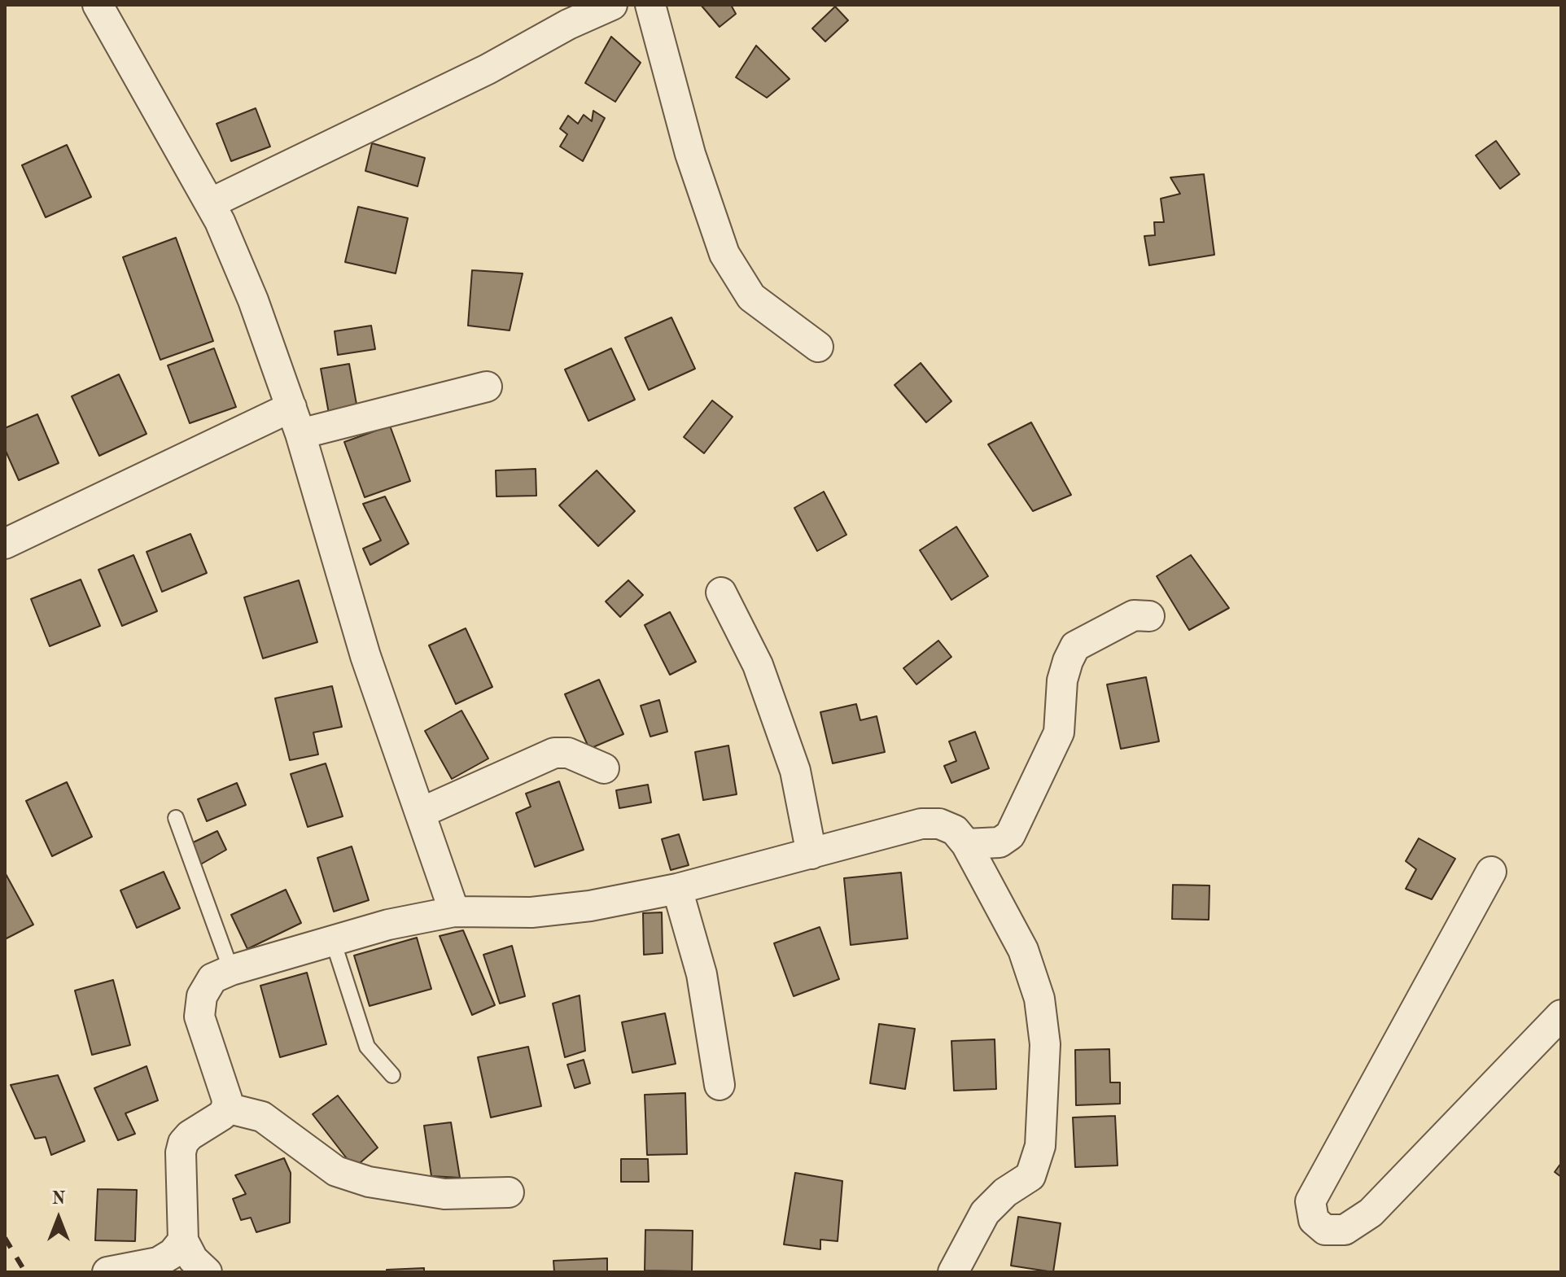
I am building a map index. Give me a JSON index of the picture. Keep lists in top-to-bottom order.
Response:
{
  "north": "top"
}
